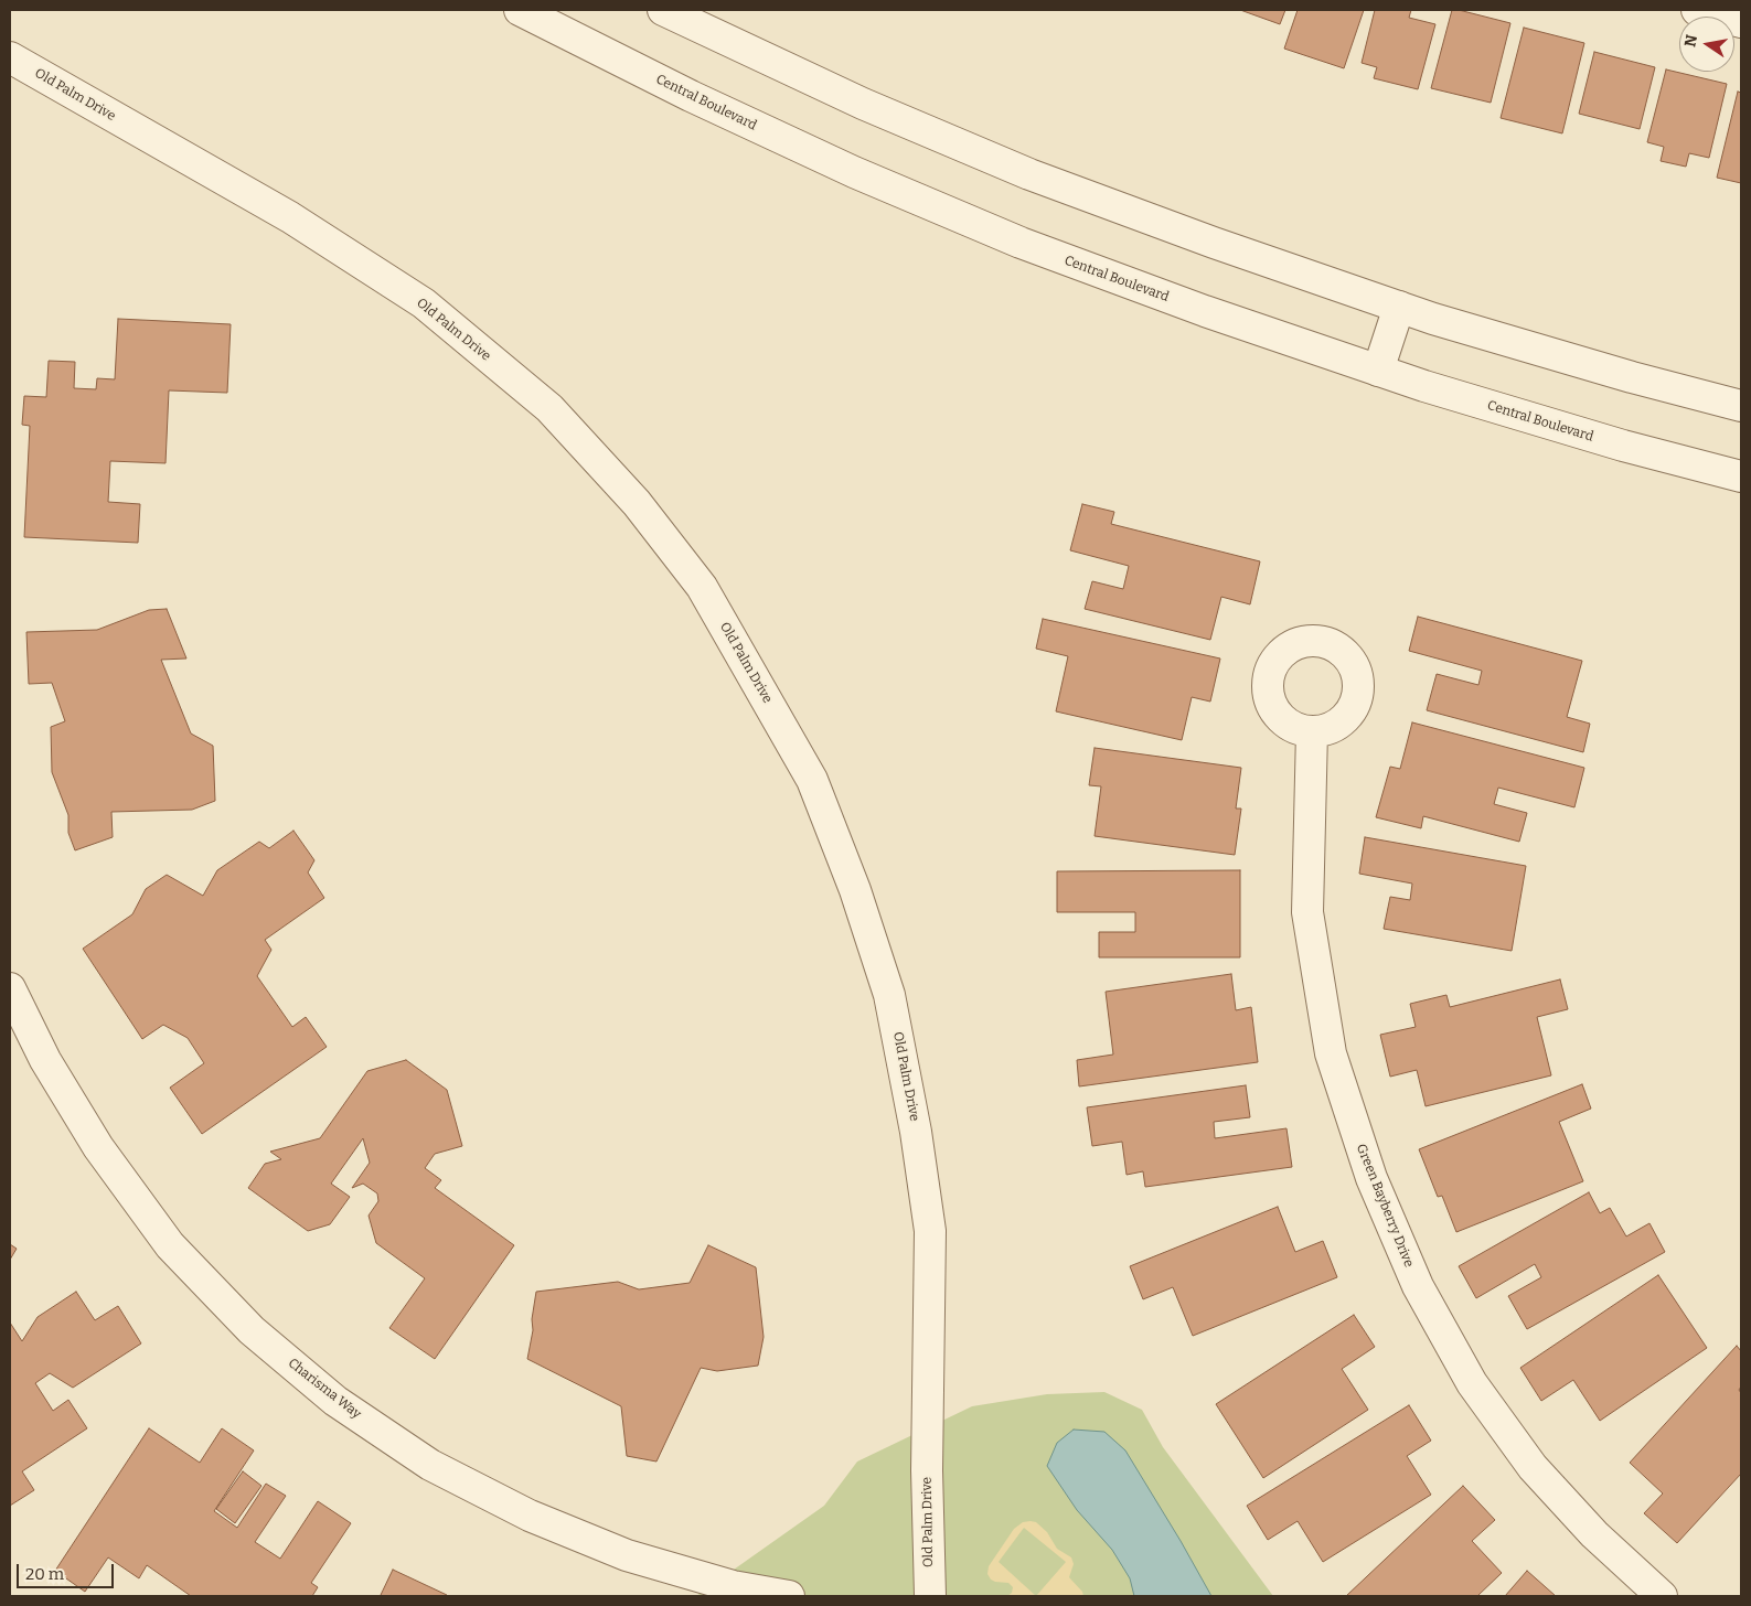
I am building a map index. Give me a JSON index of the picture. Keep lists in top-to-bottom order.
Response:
{
  "streets": {
    "street": [
      "Old Palm Drive",
      "Central Boulevard",
      "Green Bayberry Drive",
      "Charisma Way"
    ]
  },
  "scale_bar": "20 m",
  "north": "left"
}
